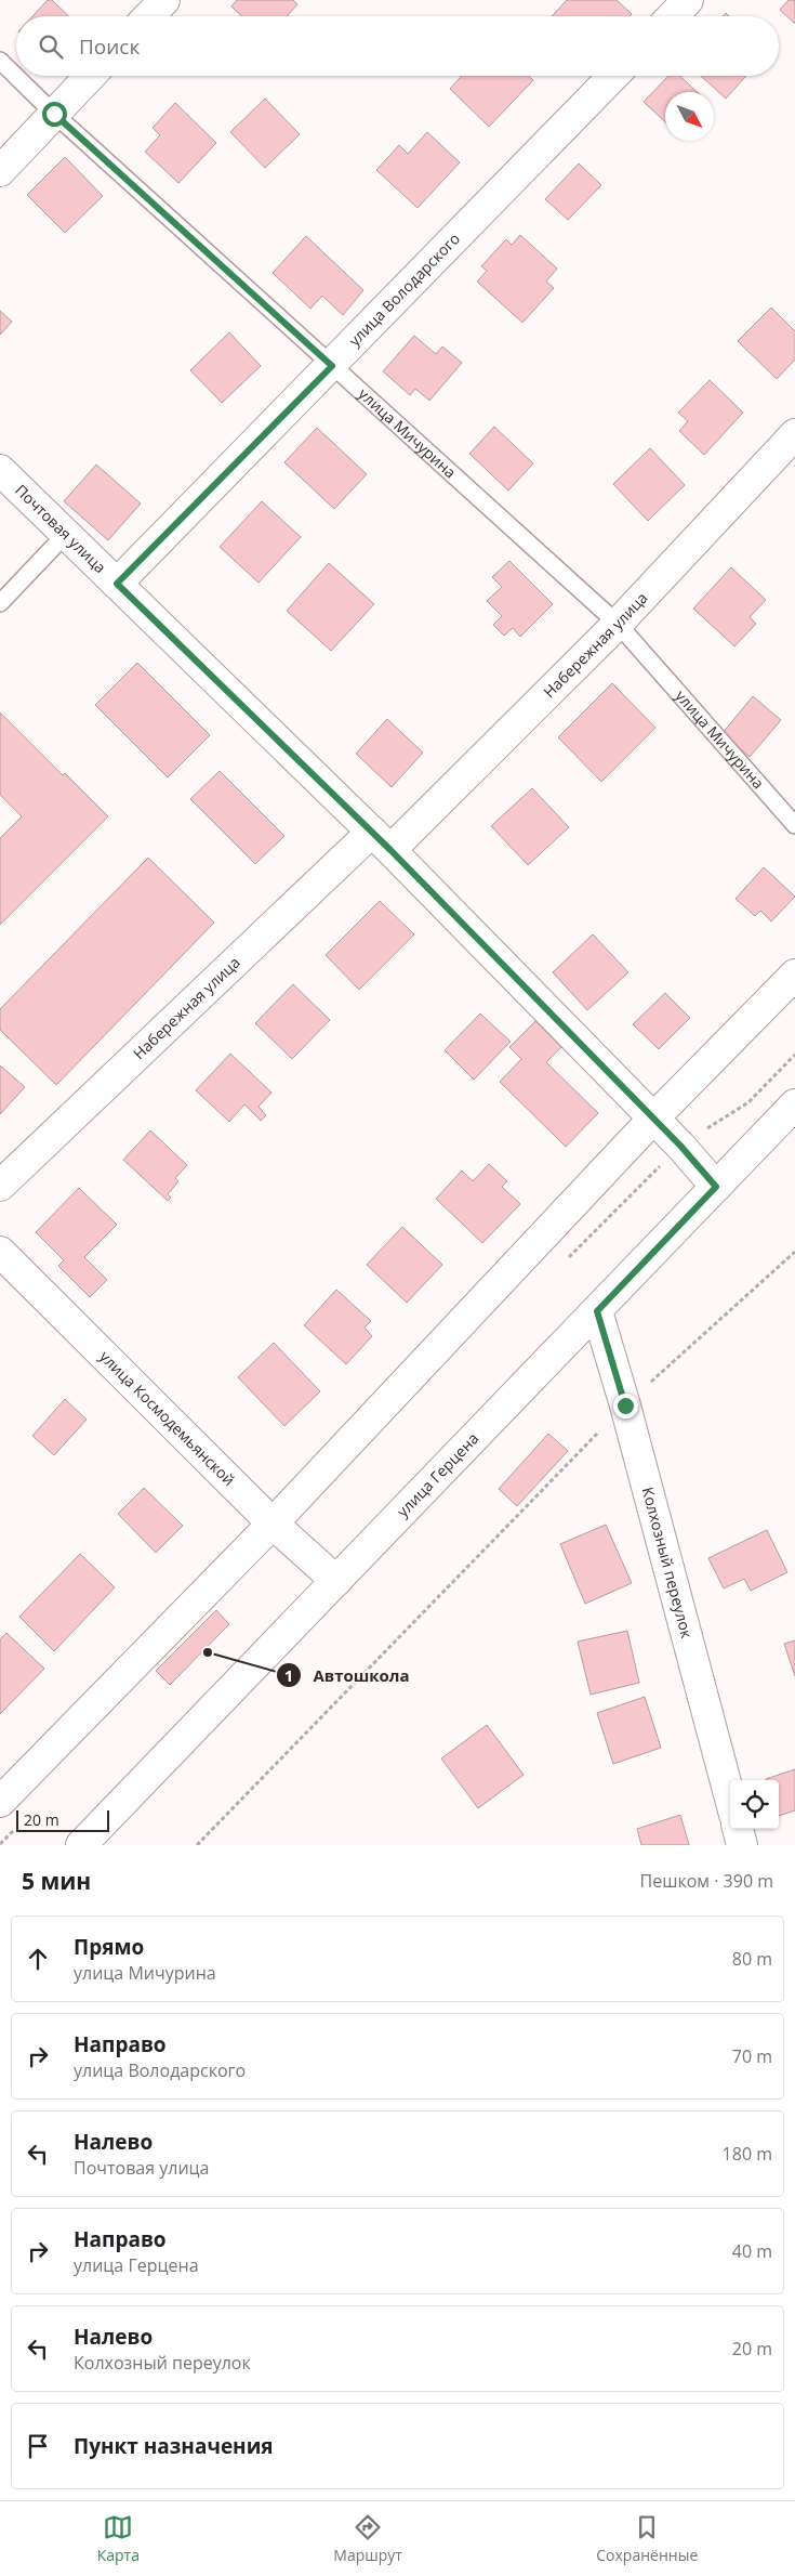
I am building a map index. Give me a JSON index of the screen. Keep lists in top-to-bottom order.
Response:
{
  "streets": {
    "street": [
      "улица Володарского",
      "Почтовая улица",
      "Набережная улица",
      "улица Космодемьянской",
      "улица Герцена",
      "Колхозный переулок"
    ],
    "lane": ["улица Мичурина"]
  },
  "crossings": [
    ["улица Володарского", "улица Мичурина"],
    ["улица Володарского", "Почтовая улица"],
    ["улица Мичурина", "Набережная улица"],
    ["Почтовая улица", "Набережная улица"],
    ["Почтовая улица", "улица Герцена"],
    ["улица Космодемьянской", "улица Герцена"],
    ["улица Герцена", "Колхозный переулок"]
  ],
  "places": ["Автошкола"],
  "scale_bar": "20 m",
  "north": "bottom right",
  "page": {
    "search": "Поиск",
    "scale": "20 m",
    "heading": ["5 мин", "Пешком · 390 m"],
    "list": [
      ["Прямо", "улица Мичурина", "80 m"],
      ["Направо", "улица Володарского", "70 m"],
      ["Налево", "Почтовая улица", "180 m"],
      ["Направо", "улица Герцена", "40 m"],
      ["Налево", "Колхозный переулок", "20 m"],
      "Пункт назначения"
    ],
    "nav": ["Карта", "Маршрут", "Сохранённые"]
  }
}
